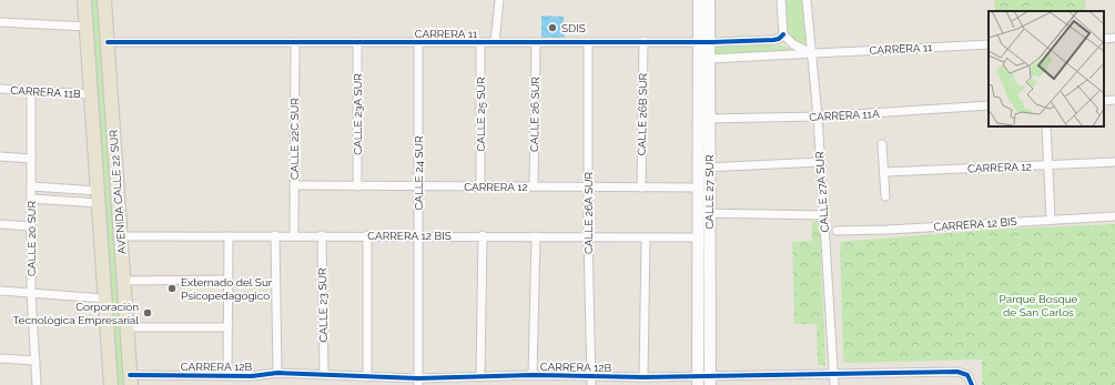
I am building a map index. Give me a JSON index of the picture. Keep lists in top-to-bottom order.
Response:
{
  "streets": {
    "main road": ["AVENIDA CALLE 22 SUR", "CALLE 27 SUR"],
    "street": [
      "CARRERA 11",
      "CARRERA 11B",
      "CALLE 23A SUR",
      "CALLE 25 SUR",
      "CALLE 26 SUR",
      "CALLE 26B SUR",
      "CARRERA 11A",
      "CALLE 22C SUR",
      "CARRERA 12",
      "CALLE 24 SUR",
      "CALLE 27A SUR",
      "CALLE 26A SUR",
      "CARRERA 12 BIS",
      "CALLE 20 SUR",
      "CALLE 23 SUR",
      "CARRERA 12B"
    ]
  },
  "crossings": [
    ["CARRERA 11", "CALLE 23A SUR"],
    ["CARRERA 11", "CALLE 25 SUR"],
    ["CARRERA 11", "CALLE 26 SUR"],
    ["CARRERA 11", "CALLE 26B SUR"],
    ["CARRERA 11", "CALLE 22C SUR"],
    ["CARRERA 11", "CALLE 24 SUR"],
    ["CARRERA 11", "AVENIDA CALLE 22 SUR"],
    ["CARRERA 11", "CALLE 27 SUR"],
    ["CARRERA 11", "CALLE 27A SUR"],
    ["CARRERA 11", "CALLE 26A SUR"],
    ["CARRERA 11B", "AVENIDA CALLE 22 SUR"],
    ["CARRERA 11B", "CALLE 20 SUR"],
    ["CALLE 23A SUR", "CARRERA 12"],
    ["CALLE 25 SUR", "CARRERA 12"],
    ["CALLE 26 SUR", "CARRERA 12"],
    ["CALLE 26B SUR", "CARRERA 12"],
    ["CARRERA 11A", "CALLE 27 SUR"],
    ["CARRERA 11A", "CALLE 27A SUR"],
    ["CALLE 22C SUR", "CARRERA 12"],
    ["CALLE 22C SUR", "CARRERA 12 BIS"],
    ["CARRERA 12", "CALLE 24 SUR"],
    ["CARRERA 12", "CALLE 27 SUR"],
    ["CARRERA 12", "CALLE 26A SUR"],
    ["CALLE 24 SUR", "CARRERA 12 BIS"],
    ["CALLE 24 SUR", "CARRERA 12B"],
    ["AVENIDA CALLE 22 SUR", "CARRERA 12 BIS"],
    ["AVENIDA CALLE 22 SUR", "CARRERA 12B"],
    ["CALLE 27 SUR", "CARRERA 12 BIS"],
    ["CALLE 27 SUR", "CARRERA 12B"],
    ["CALLE 27A SUR", "CARRERA 12B"],
    ["CALLE 26A SUR", "CARRERA 12 BIS"],
    ["CALLE 26A SUR", "CARRERA 12B"],
    ["CARRERA 12 BIS", "CALLE 23 SUR"],
    ["CALLE 23 SUR", "CARRERA 12B"]
  ],
  "parks": ["Parque Bosque de San Carlos"],
  "places": ["SDIS", "Externado del Sur Psicopedagogico", "Corporación Tecnológica Empresarial"]
}
